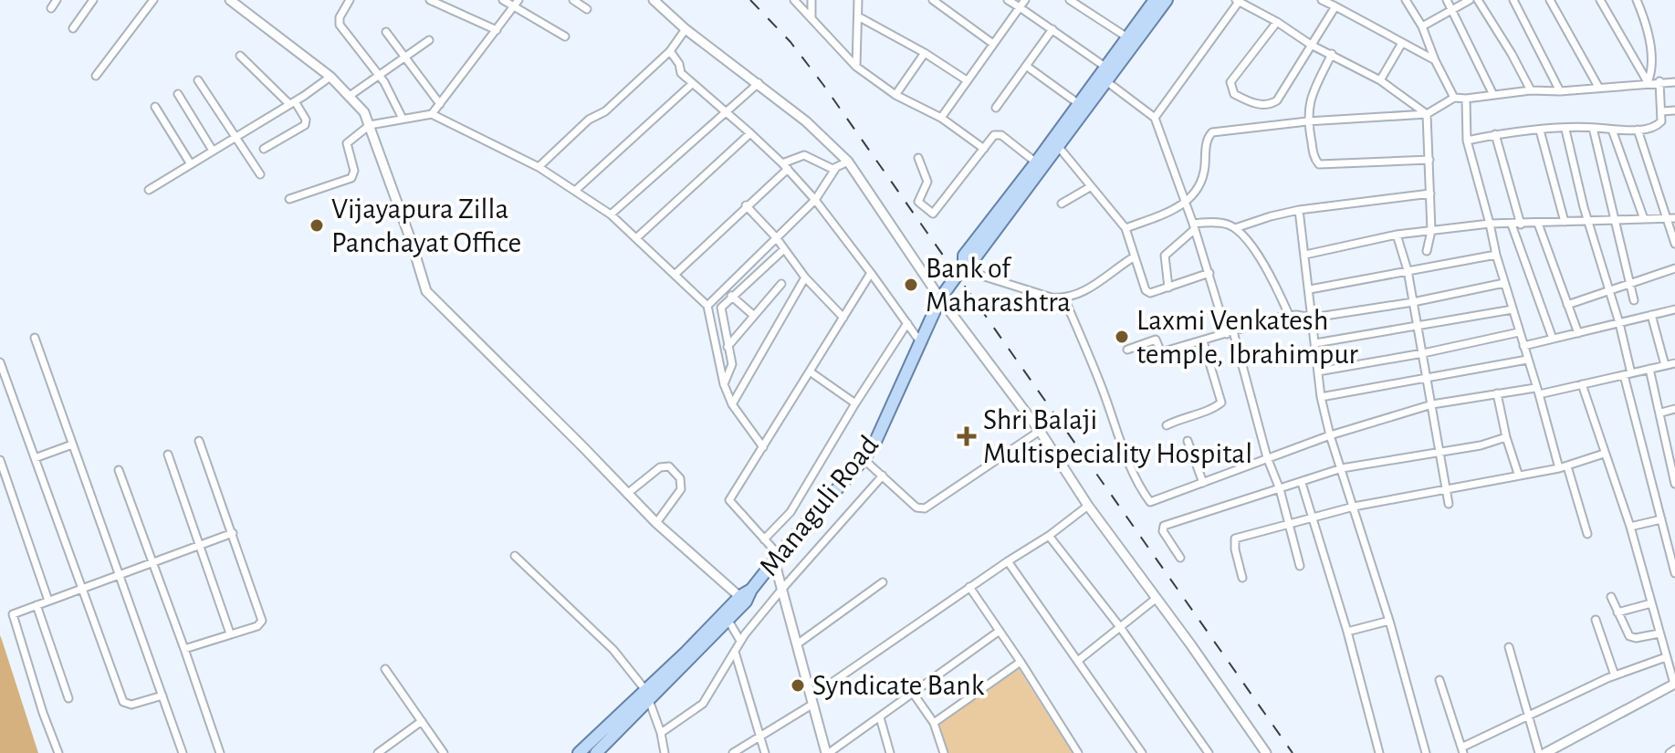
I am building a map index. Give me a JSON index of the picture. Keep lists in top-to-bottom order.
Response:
{
  "streets": {
    "main road": ["Managuli Road"]
  },
  "places": {
    "other": [
      "Vijayapura Zilla Panchayat Office",
      "Bank of Maharashtra",
      "Laxmi Venkatesh temple, Ibrahimpur",
      "Syndicate Bank"
    ],
    "health": ["Shri Balaji Multispeciality Hospital"]
  }
}
